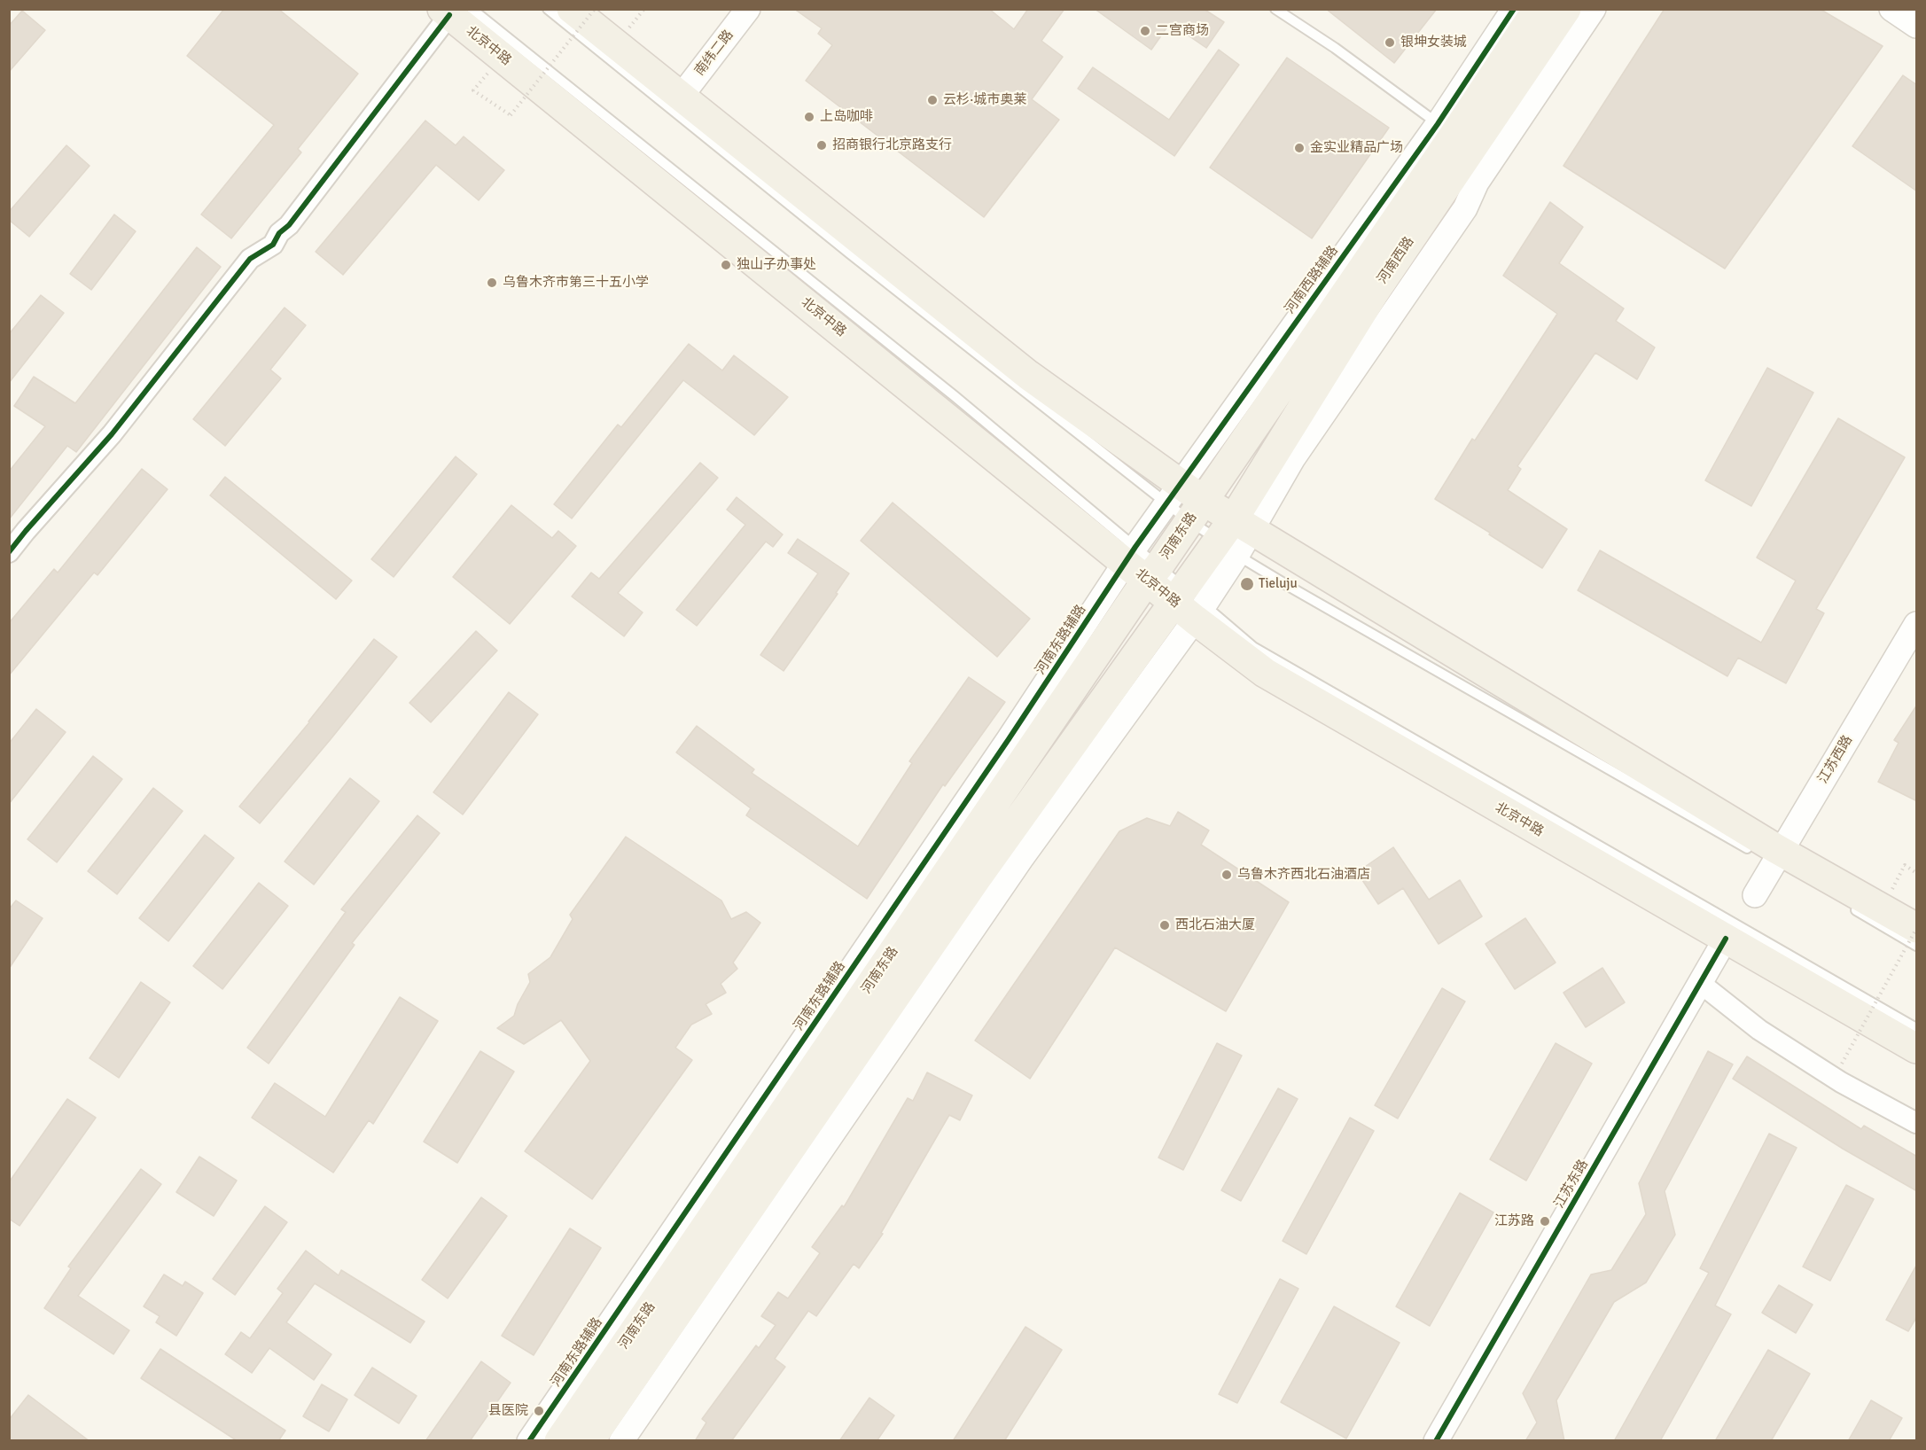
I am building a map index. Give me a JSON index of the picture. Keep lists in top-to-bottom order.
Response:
{
  "streets": {
    "main road": ["北京中路", "河南西路", "河南东路"],
    "street": [
      "南纬二路",
      "河南西路辅路",
      "河南东路辅路",
      "江苏西路",
      "江苏东路"
    ]
  },
  "crossings": [
    ["北京中路", "河南西路辅路"],
    ["北京中路", "河南东路"],
    ["北京中路", "河南东路辅路"],
    ["北京中路", "江苏东路"],
    ["河南西路", "河南西路辅路"],
    ["河南西路", "河南东路"],
    ["河南西路辅路", "河南东路"],
    ["河南西路辅路", "河南东路辅路"],
    ["河南东路", "河南东路辅路"]
  ],
  "places": [
    "二宫商场",
    "银坤女装城",
    "云杉·城市奥莱",
    "上岛咖啡",
    "招商银行北京路支行",
    "金实业精品广场",
    "独山子办事处",
    "乌鲁木齐市第三十五小学",
    "Tieluju",
    "乌鲁木齐西北石油酒店",
    "西北石油大厦",
    "江苏路",
    "县医院"
  ]
}
